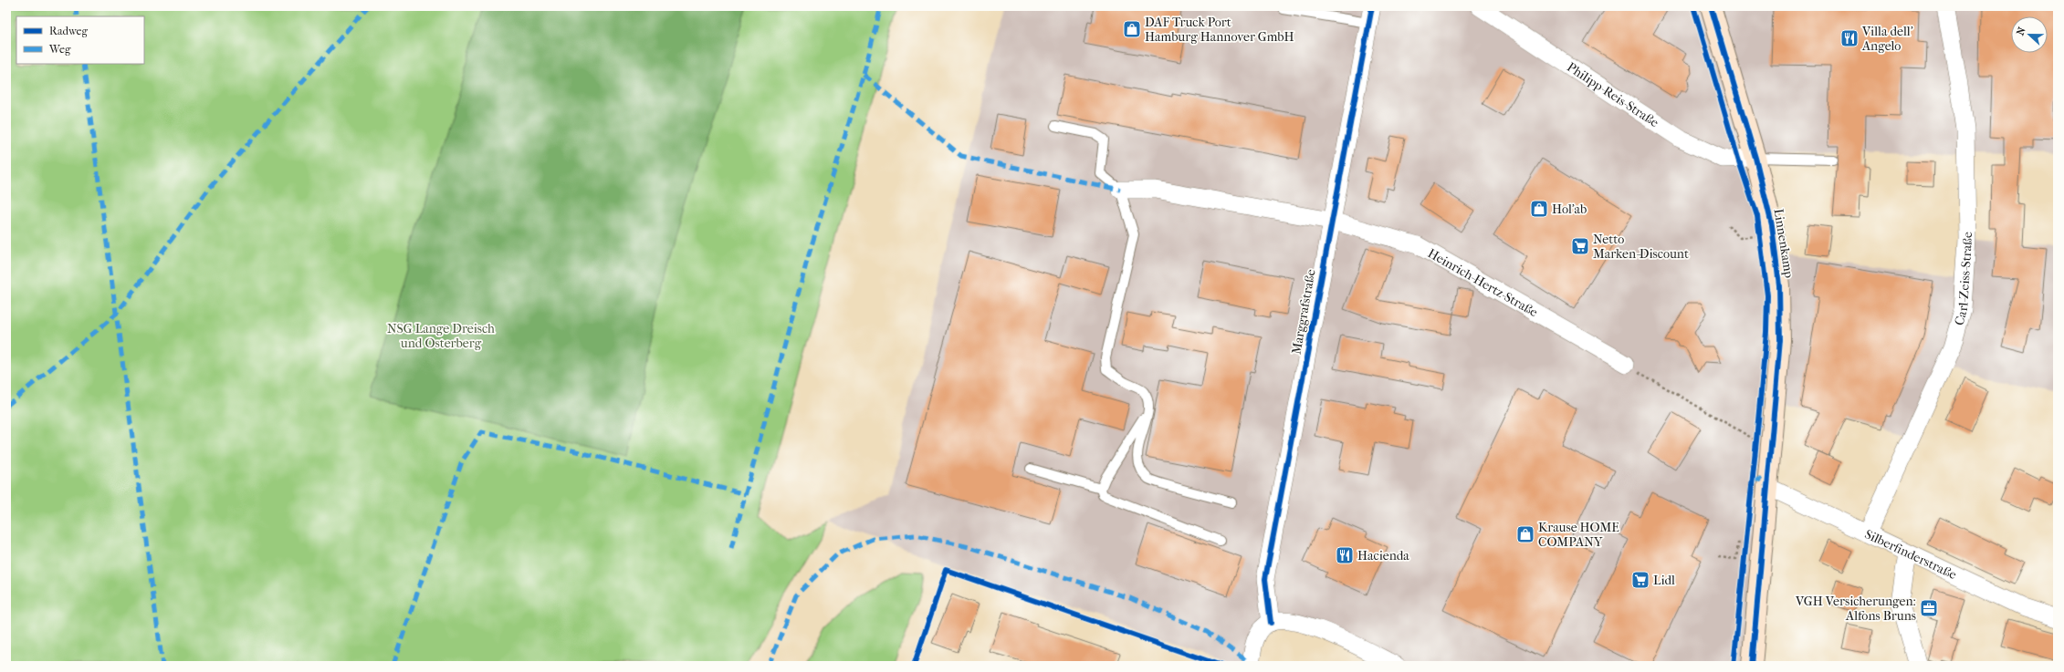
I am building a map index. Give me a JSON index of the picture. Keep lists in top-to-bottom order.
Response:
{
  "streets": {
    "main road": ["Linnenkamp"],
    "street": [
      "Philipp-Reis-Straße",
      "Carl-Zeiss-Straße",
      "Heinrich-Hertz-Straße",
      "Marggrafstraße",
      "Silberfinderstraße"
    ]
  },
  "crossings": [
    ["Philipp-Reis-Straße", "Linnenkamp"],
    ["Linnenkamp", "Silberfinderstraße"],
    ["Carl-Zeiss-Straße", "Silberfinderstraße"],
    ["Heinrich-Hertz-Straße", "Marggrafstraße"]
  ],
  "parks": ["NSG Lange Dreisch und Osterberg"],
  "places": {
    "shop": ["DAF Truck Port Hamburg Hannover GmbH", "Hol'ab", "Krause HOME COMPANY"],
    "restaurant": ["Villa dell’ Angelo", "Hacienda"],
    "supermarket": ["Netto Marken-Discount", "Lidl"],
    "office": ["VGH Versicherungen: Alfons Bruns"]
  },
  "legend": ["Radweg", "Weg"],
  "north": "left"
}
